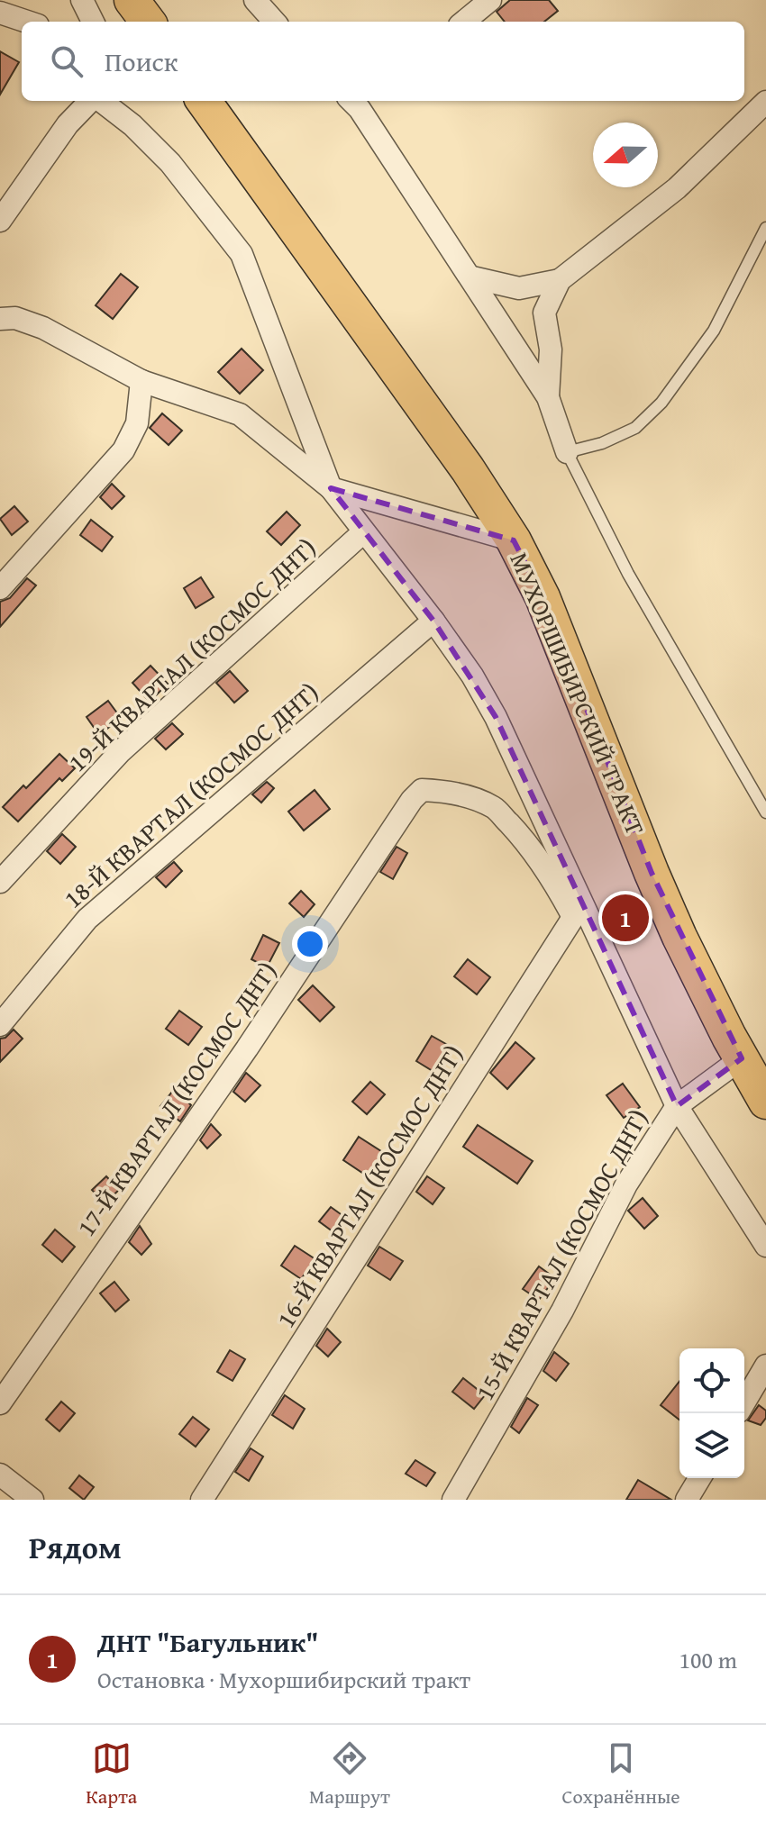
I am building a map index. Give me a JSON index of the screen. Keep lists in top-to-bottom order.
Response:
{
  "streets": {
    "main road": ["МУХОРШИБИРСКИЙ ТРАКТ"],
    "street": [
      "19-Й КВАРТАЛ (КОСМОС ДНТ)",
      "18-Й КВАРТАЛ (КОСМОС ДНТ)",
      "17-Й КВАРТАЛ (КОСМОС ДНТ)",
      "16-Й КВАРТАЛ (КОСМОС ДНТ)",
      "15-Й КВАРТАЛ (КОСМОС ДНТ)"
    ]
  },
  "crossings": [
    ["МУХОРШИБИРСКИЙ ТРАКТ", "15-Й КВАРТАЛ (КОСМОС ДНТ)"],
    ["17-Й КВАРТАЛ (КОСМОС ДНТ)", "16-Й КВАРТАЛ (КОСМОС ДНТ)"]
  ],
  "north": "left",
  "page": {
    "search": "Поиск",
    "pins": "1",
    "heading": "Рядом",
    "list": [
      {
        "mark": "1",
        "name": "ДНТ \"Багульник\"",
        "note": "Остановка · Мухоршибирский тракт",
        "value": "100 m"
      }
    ],
    "nav": ["Карта", "Маршрут", "Сохранённые"]
  }
}
